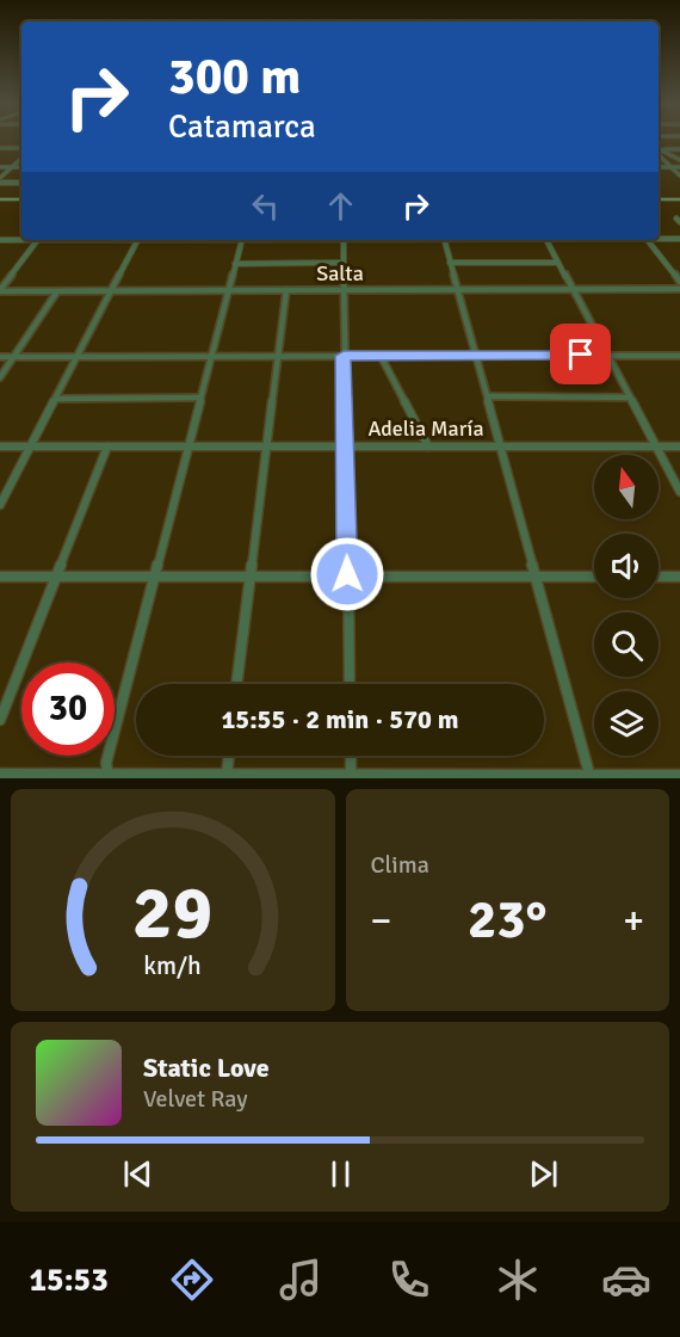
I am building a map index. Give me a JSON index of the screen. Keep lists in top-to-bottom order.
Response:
{
  "streets": {
    "street": ["Salta", "Adelia María"]
  },
  "north": "top",
  "page": {
    "turn": ["300 m", "Catamarca"],
    "limit": "30",
    "trip": "15:55 · 2 min · 570 m",
    "tile": "Clima",
    "heat": ["−", "23°", "+"],
    "song": ["Static Love", "Velvet Ray"],
    "tabs": "15:53",
    "gauge": ["29", "km/h"]
  }
}
